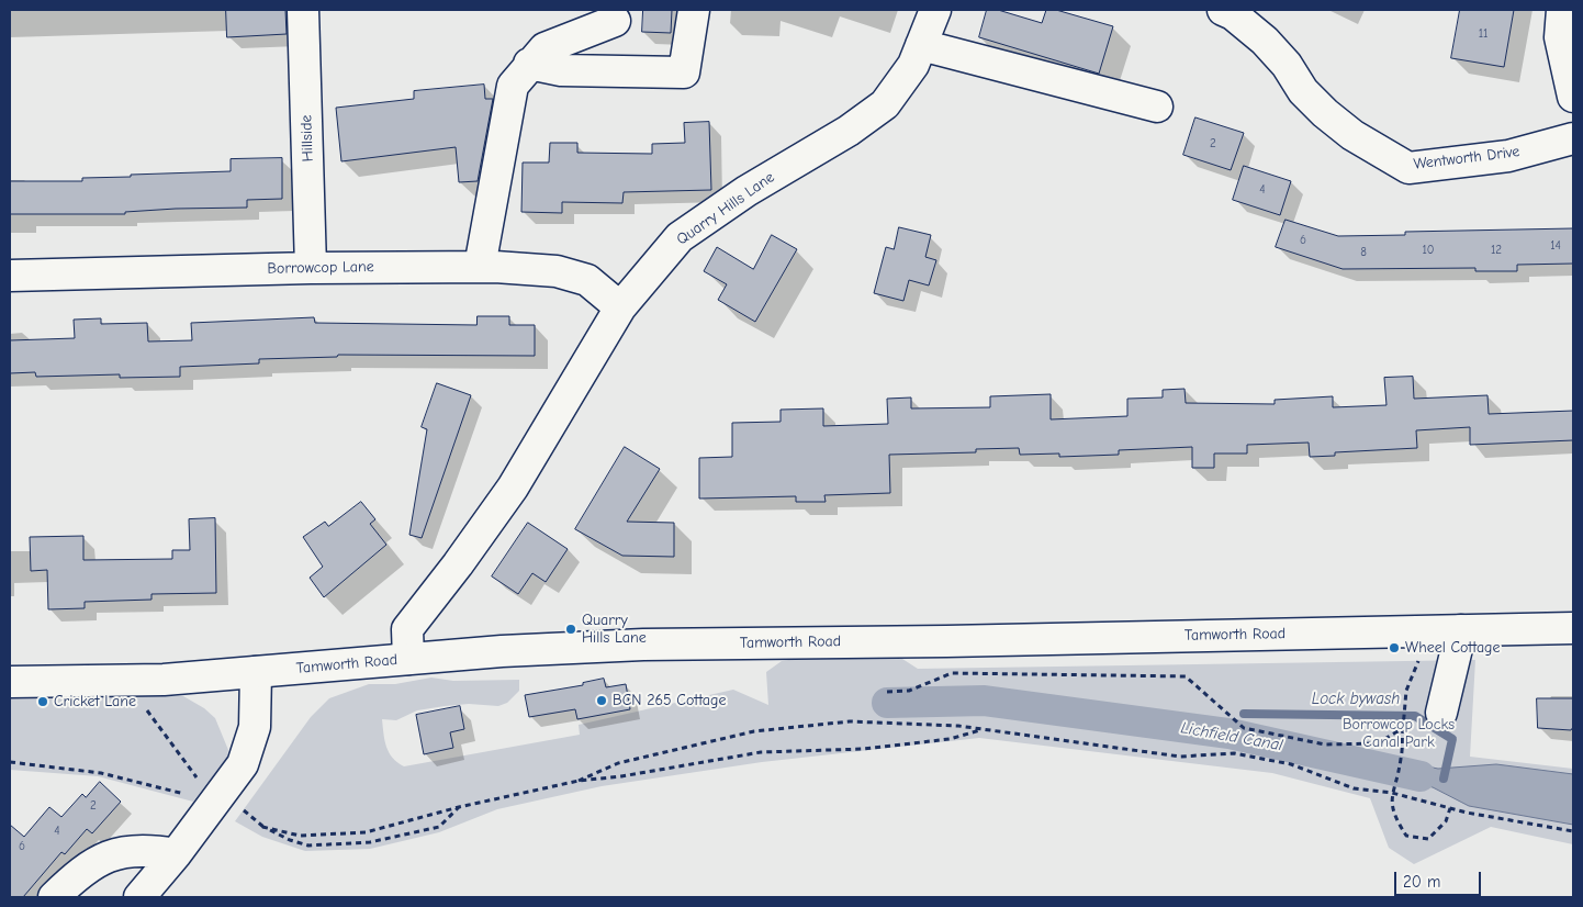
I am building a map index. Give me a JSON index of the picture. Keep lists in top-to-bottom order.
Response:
{
  "streets": {
    "street": [
      "Hillside",
      "Wentworth Drive",
      "Quarry Hills Lane",
      "Borrowcop Lane",
      "Tamworth Road"
    ]
  },
  "crossings": [
    ["Hillside", "Borrowcop Lane"],
    ["Quarry Hills Lane", "Borrowcop Lane"],
    ["Quarry Hills Lane", "Tamworth Road"]
  ],
  "water": ["Lock bywash", "Lichfield Canal"],
  "parks": ["Borrowcop Locks Canal Park"],
  "places": [
    "Quarry Hills Lane",
    "Wheel Cottage",
    "BCN 265 Cottage",
    "Cricket Lane"
  ],
  "house_numbers": [
    "11",
    "2",
    "4",
    "6",
    "14",
    "10",
    "12",
    "8",
    "2",
    "4",
    "6"
  ],
  "scale_bar": "20 m"
}
